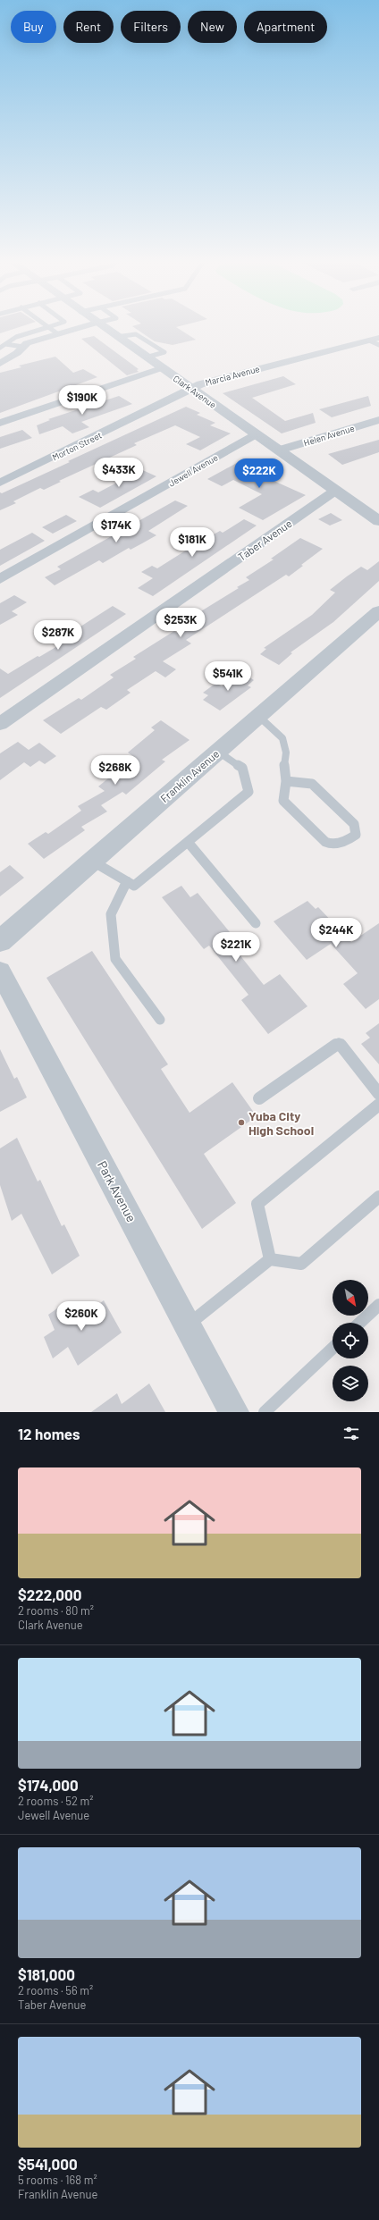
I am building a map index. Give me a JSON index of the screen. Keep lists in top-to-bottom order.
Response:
{
  "streets": {
    "street": [
      "Marcia Avenue",
      "Clark Avenue",
      "Helen Avenue",
      "Morton Street",
      "Jewell Avenue",
      "Taber Avenue",
      "Franklin Avenue",
      "Park Avenue"
    ]
  },
  "crossings": [
    ["Marcia Avenue", "Clark Avenue"],
    ["Marcia Avenue", "Morton Street"],
    ["Clark Avenue", "Helen Avenue"],
    ["Clark Avenue", "Morton Street"],
    ["Clark Avenue", "Jewell Avenue"],
    ["Clark Avenue", "Taber Avenue"]
  ],
  "places": ["Yuba City High School"],
  "north": "bottom right",
  "page": {
    "chip": [
      "Buy",
      "Rent",
      "Filters",
      "New",
      "Apartment"
    ],
    "price": [
      "$190K",
      "$433K",
      "$222K",
      "$174K",
      "$181K",
      "$253K",
      "$287K",
      "$541K",
      "$268K",
      "$244K",
      "$221K",
      "$260K"
    ],
    "heading": "12 homes",
    "list": [
      {
        "name": "$222,000",
        "note": "2 rooms · 80 m² · Clark Avenue"
      },
      {
        "name": "$174,000",
        "note": "2 rooms · 52 m² · Jewell Avenue"
      },
      {
        "name": "$181,000",
        "note": "2 rooms · 56 m² · Taber Avenue"
      },
      {
        "name": "$541,000",
        "note": "5 rooms · 168 m² · Franklin Avenue"
      }
    ]
  }
}
